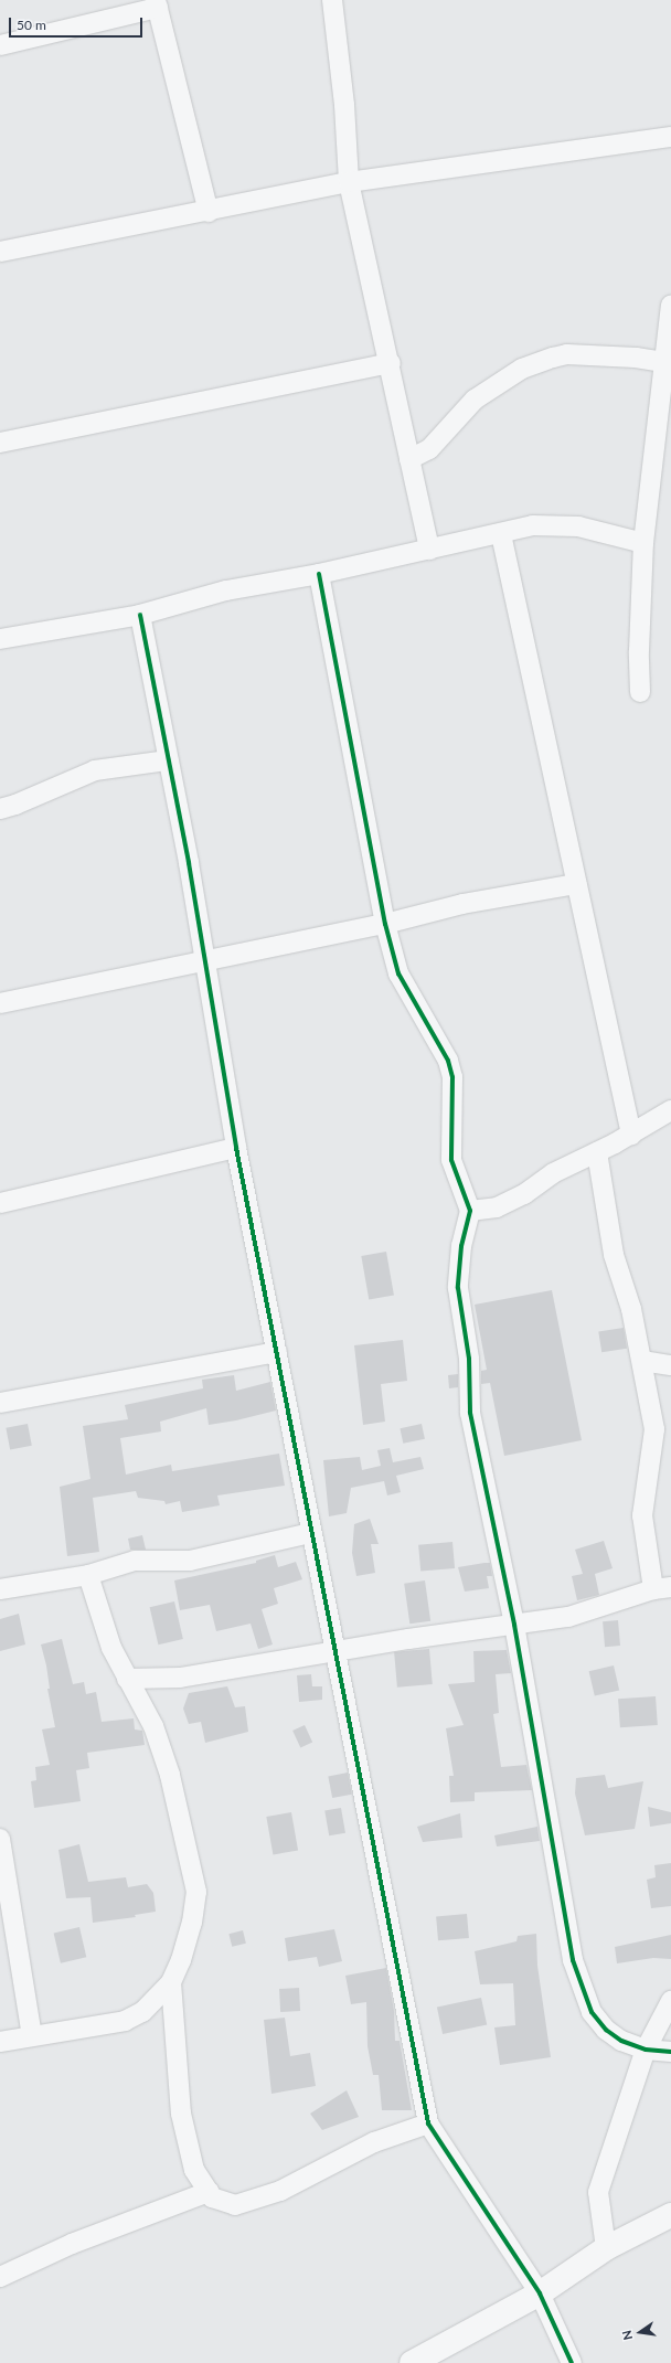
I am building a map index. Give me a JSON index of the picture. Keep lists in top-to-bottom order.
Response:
{
  "scale_bar": "50 m",
  "north": "left"
}
